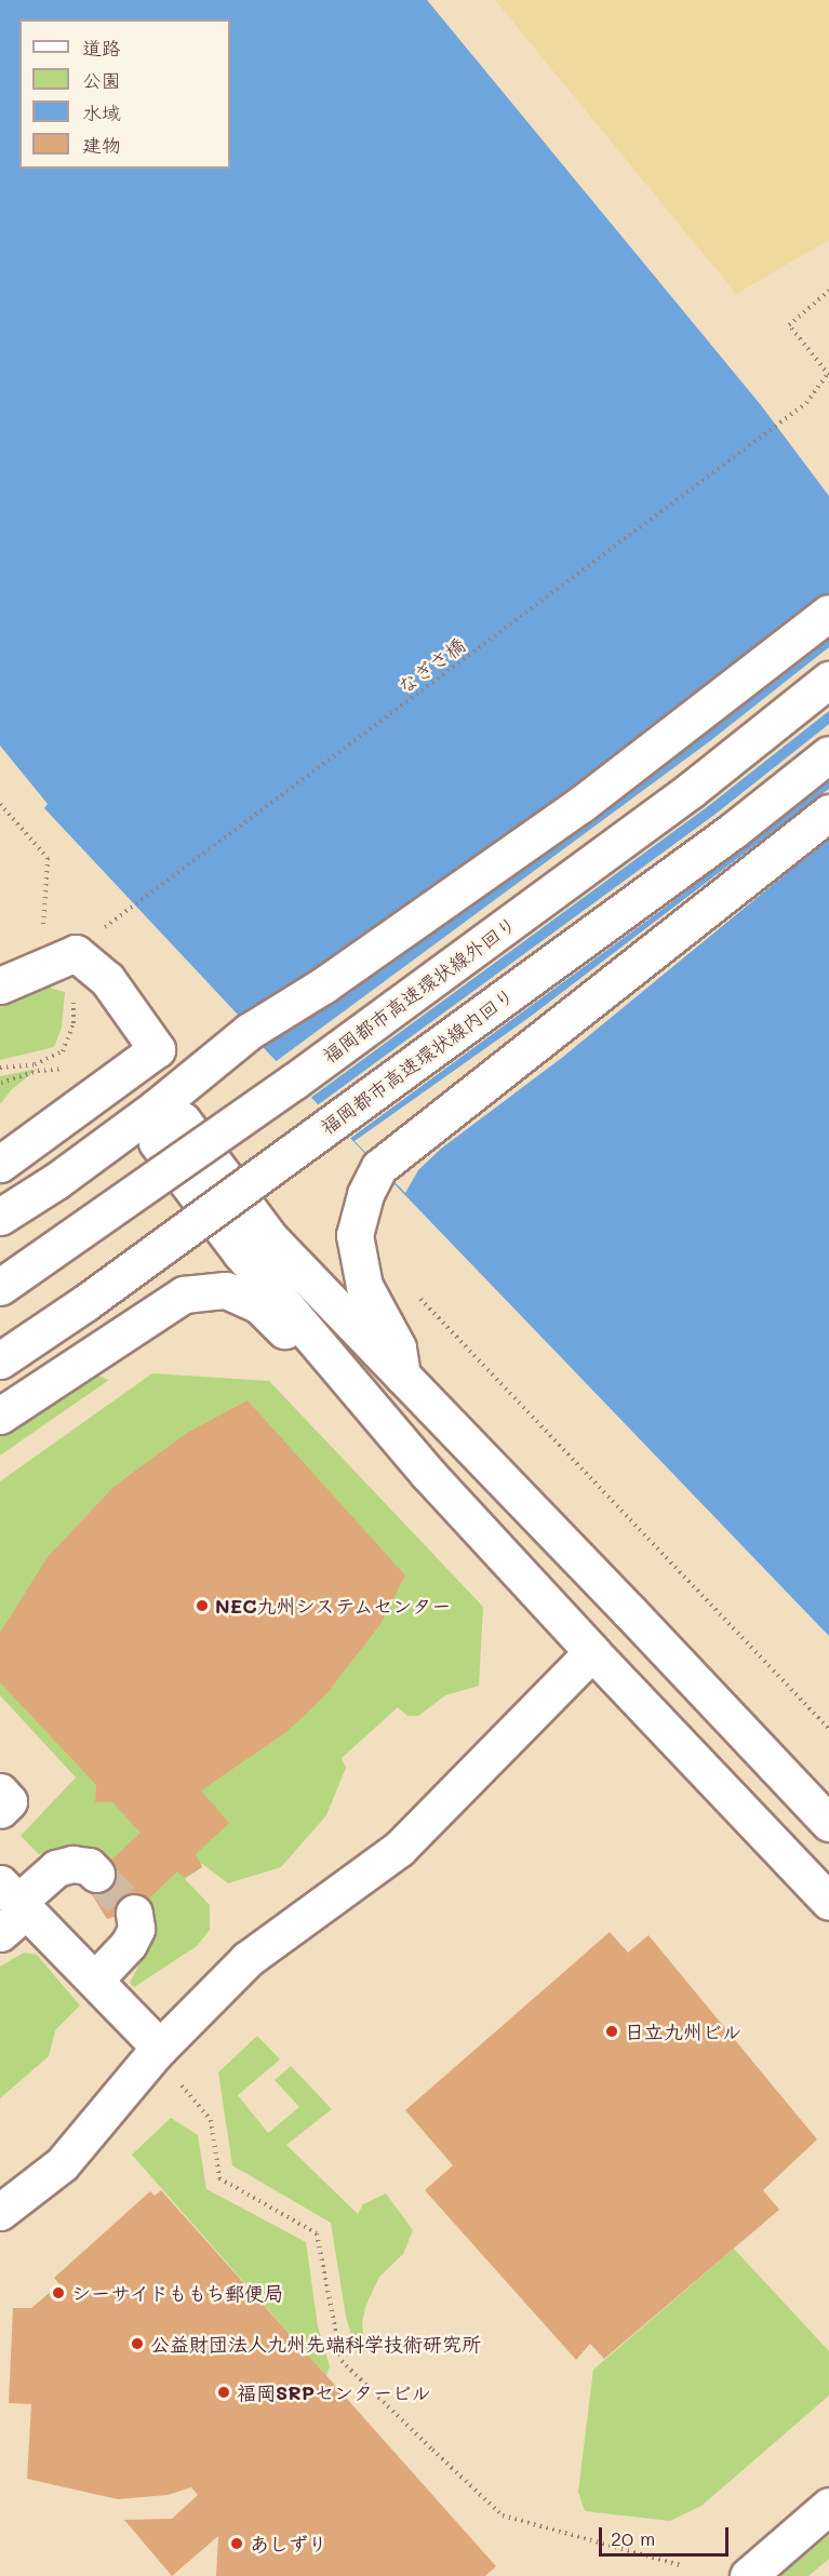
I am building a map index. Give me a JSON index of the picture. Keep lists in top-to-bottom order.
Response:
{
  "streets": {
    "main road": ["福岡都市高速環状線外回り", "福岡都市高速環状線内回り"],
    "path": ["なぎさ橋"]
  },
  "places": [
    "NEC九州システムセンター",
    "日立九州ビル",
    "シーサイドももち郵便局",
    "公益財団法人九州先端科学技術研究所",
    "福岡SRPセンタービル",
    "あしずり"
  ],
  "legend": [
    "道路",
    "公園",
    "水域",
    "建物"
  ],
  "scale_bar": "20 m"
}
